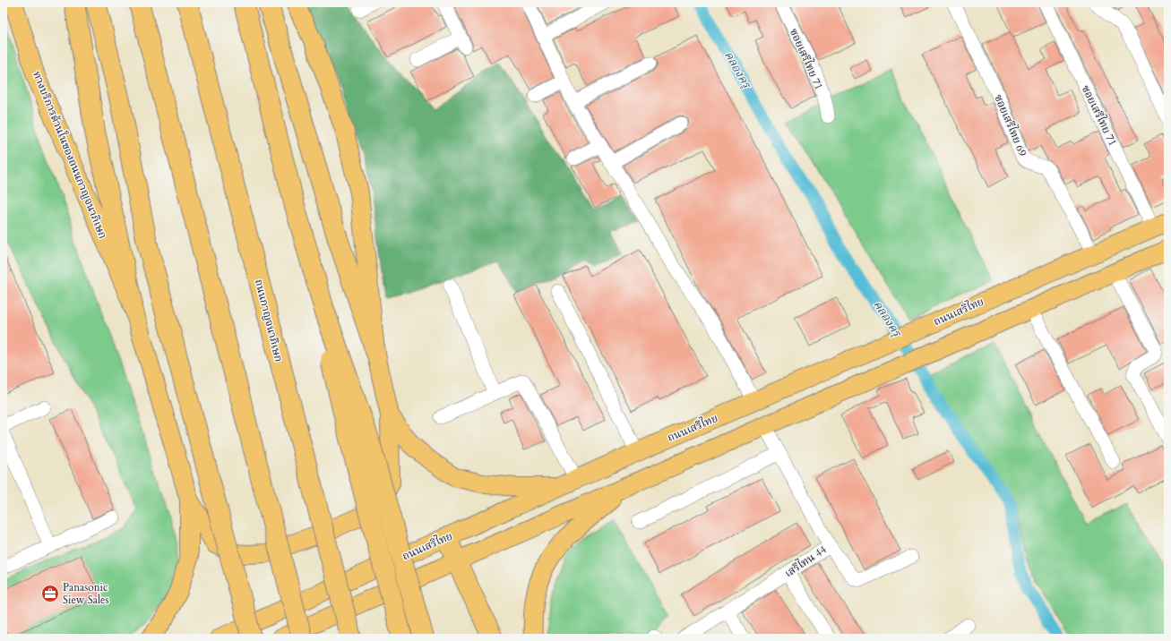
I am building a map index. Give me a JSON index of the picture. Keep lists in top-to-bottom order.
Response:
{
  "streets": {
    "highway": ["ถนนกาญจนาภิเษก"],
    "main road": ["ทางบริการด้านในของถนนกาญจนาภิเษก", "ถนนเสรีไทย"],
    "street": ["ซอยเสรีไทย 71", "ซอยเสรีไทย 69", "เสรีไทน 44"]
  },
  "crossings": [
    ["ซอยเสรีไทย 71", "ถนนเสรีไทย"],
    ["ซอยเสรีไทย 69", "ถนนเสรีไทย"]
  ],
  "water": ["คลองครุ"],
  "places": {
    "office": ["Panasonic Siew Sales"]
  }
}
